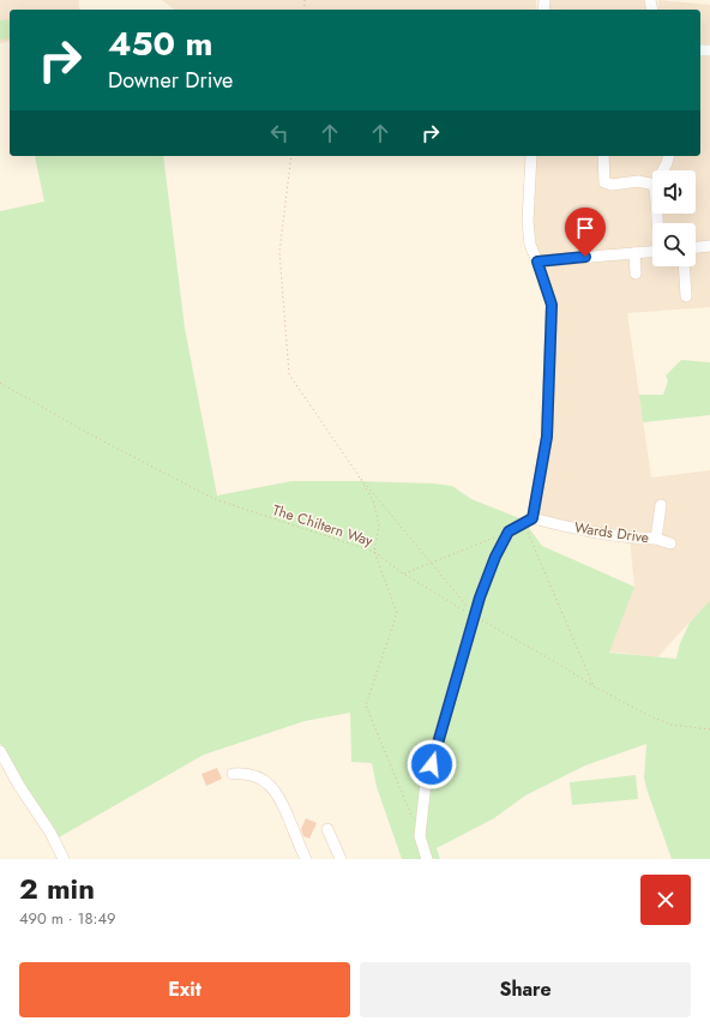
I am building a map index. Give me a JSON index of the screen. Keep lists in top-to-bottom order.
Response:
{
  "streets": {
    "street": ["Wards Drive"],
    "path": ["The Chiltern Way"]
  },
  "page": {
    "turn": ["450 m", "Downer Drive"],
    "heading": ["2 min", "490 m · 18:49"],
    "buttons": ["Exit", "Share"]
  }
}
